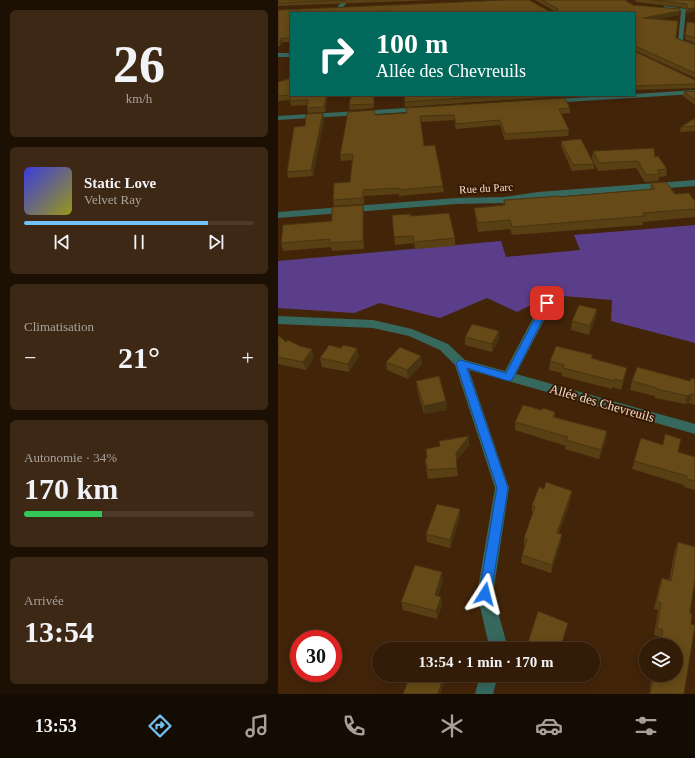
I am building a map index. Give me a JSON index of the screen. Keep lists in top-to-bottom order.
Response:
{
  "streets": {
    "street": ["Rue du Parc", "Allée des Chevreuils"]
  },
  "page": {
    "tile": [
      ["26", "km/h"],
      "Climatisation",
      ["Autonomie · 34%", "170 km"],
      ["Arrivée", "13:54"]
    ],
    "turn": ["100 m", "Allée des Chevreuils"],
    "song": ["Static Love", "Velvet Ray"],
    "heat": ["−", "21°", "+"],
    "limit": "30",
    "trip": "13:54 · 1 min · 170 m",
    "tabs": "13:53"
  }
}
